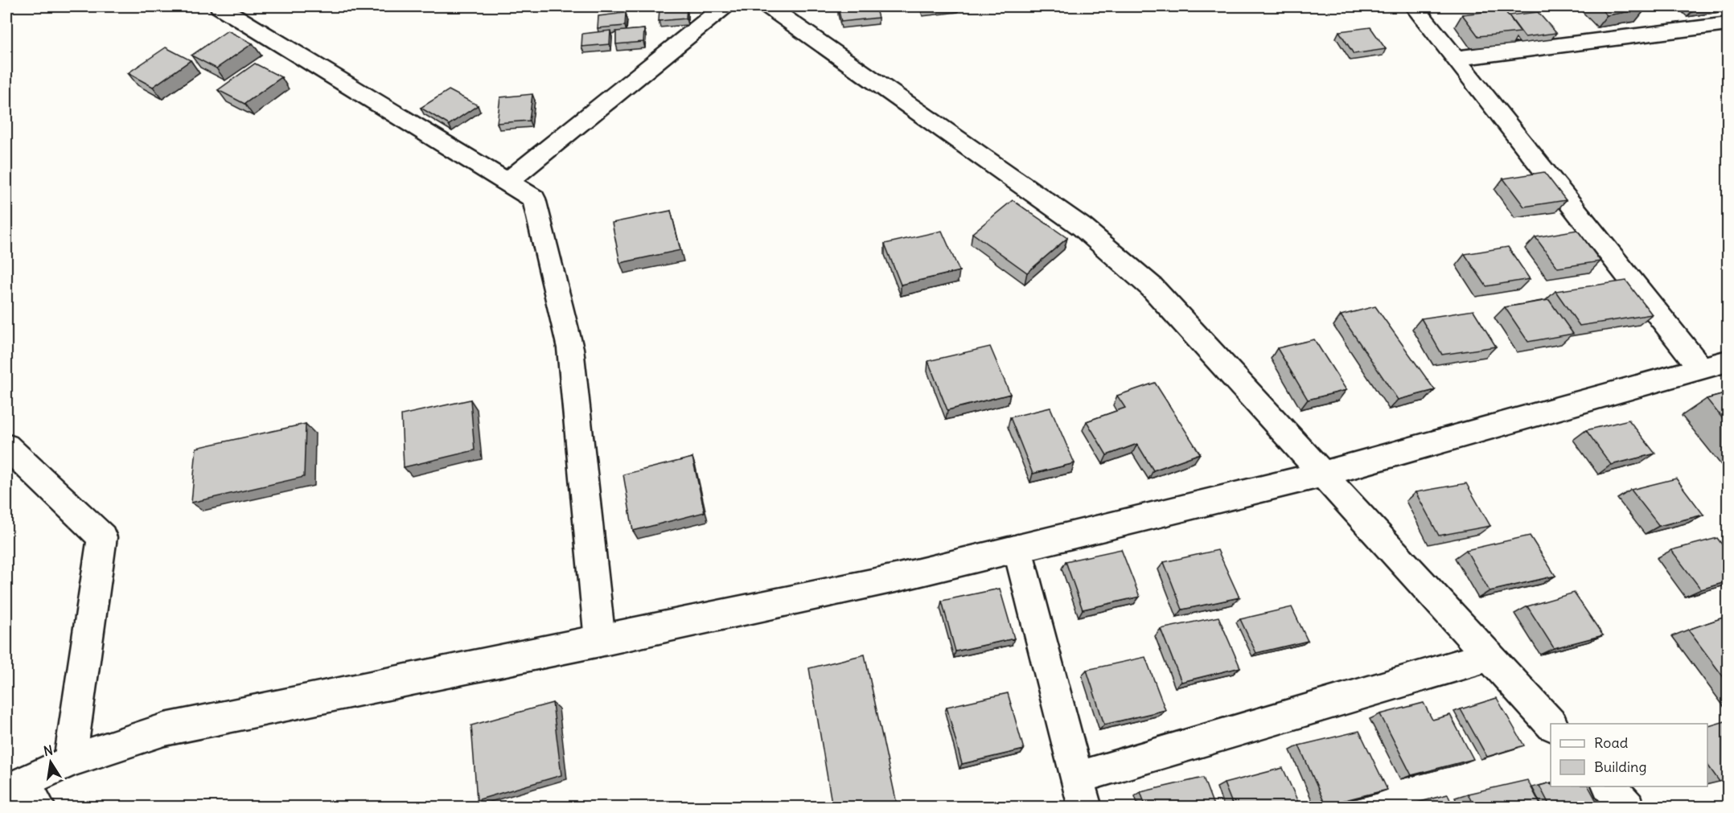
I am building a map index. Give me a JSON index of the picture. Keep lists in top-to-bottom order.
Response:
{
  "legend": ["Road", "Building"],
  "north": "top"
}
